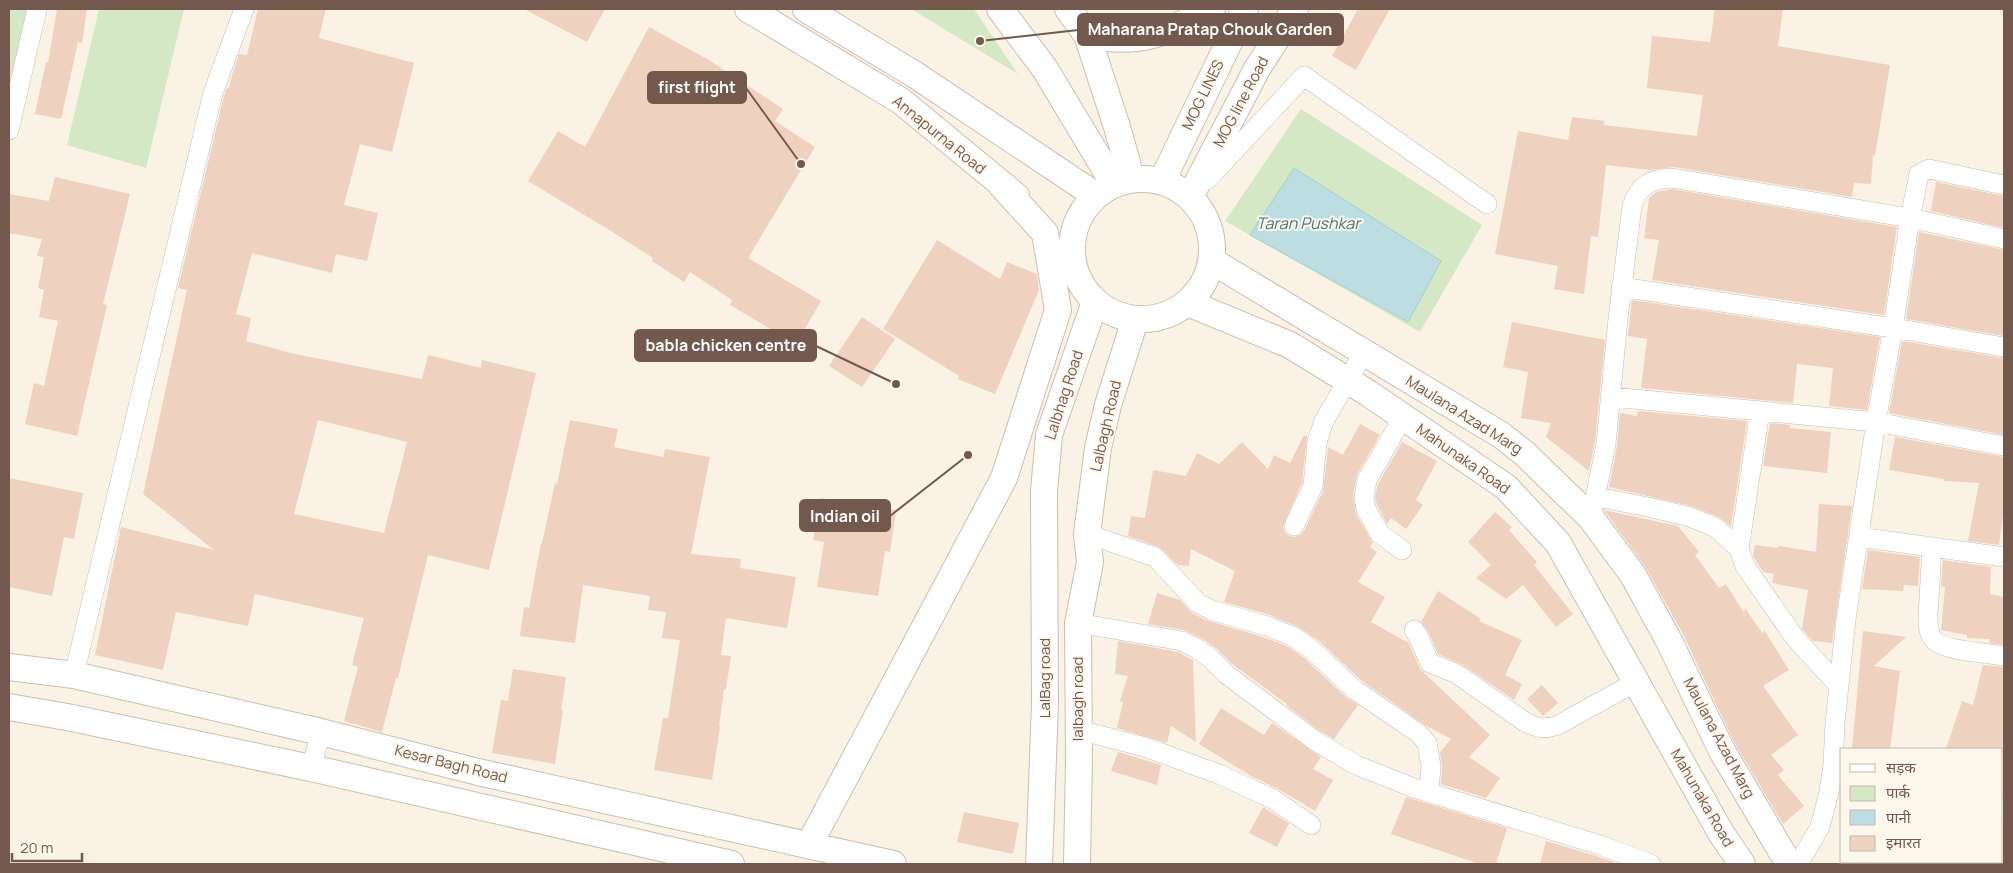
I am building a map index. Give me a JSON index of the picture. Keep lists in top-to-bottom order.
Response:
{
  "streets": {
    "main road": [
      "MOG LINES",
      "MOG line Road",
      "Annapurna Road",
      "Lalbhag Road",
      "Maulana Azad Marg",
      "Lalbagh Road",
      "Mahunaka Road",
      "LalBag road",
      "lalbagh road",
      "Kesar Bagh Road"
    ]
  },
  "crossings": [
    ["MOG LINES", "MOG line Road"],
    ["MOG LINES", "Annapurna Road"],
    ["MOG LINES", "Lalbhag Road"],
    ["MOG LINES", "Maulana Azad Marg"],
    ["MOG LINES", "Lalbagh Road"],
    ["MOG LINES", "Mahunaka Road"],
    ["MOG line Road", "Annapurna Road"],
    ["MOG line Road", "Lalbhag Road"],
    ["MOG line Road", "Maulana Azad Marg"],
    ["MOG line Road", "Lalbagh Road"],
    ["MOG line Road", "Mahunaka Road"],
    ["Annapurna Road", "Lalbhag Road"],
    ["Annapurna Road", "Maulana Azad Marg"],
    ["Annapurna Road", "Lalbagh Road"],
    ["Annapurna Road", "Mahunaka Road"],
    ["Lalbhag Road", "Maulana Azad Marg"],
    ["Lalbhag Road", "Lalbagh Road"],
    ["Lalbhag Road", "Mahunaka Road"],
    ["Lalbhag Road", "LalBag road"],
    ["Maulana Azad Marg", "Lalbagh Road"],
    ["Maulana Azad Marg", "Mahunaka Road"],
    ["Lalbagh Road", "Mahunaka Road"],
    ["Lalbagh Road", "lalbagh road"]
  ],
  "water": ["Taran Pushkar"],
  "places": [
    "Maharana Pratap Chouk Garden",
    "first flight",
    "babla chicken centre",
    "Indian oil"
  ],
  "legend": [
    "सड़क",
    "पार्क",
    "पानी",
    "इमारत"
  ],
  "scale_bar": "20 m"
}
